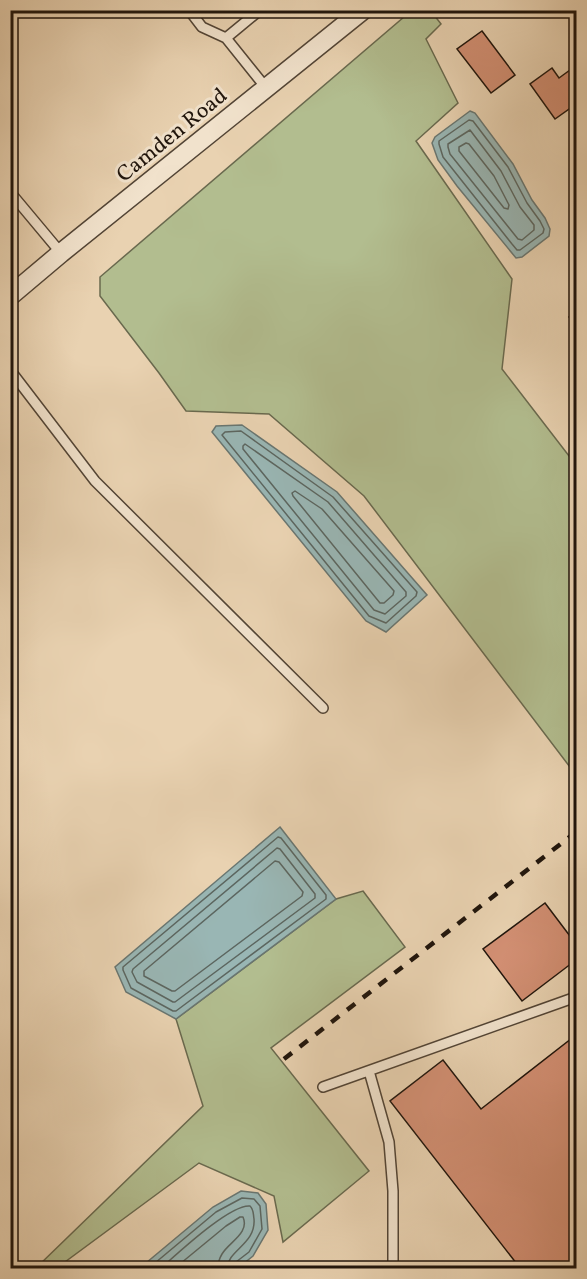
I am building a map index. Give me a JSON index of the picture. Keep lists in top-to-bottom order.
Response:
{
  "streets": {
    "street": ["Camden Road"]
  }
}
